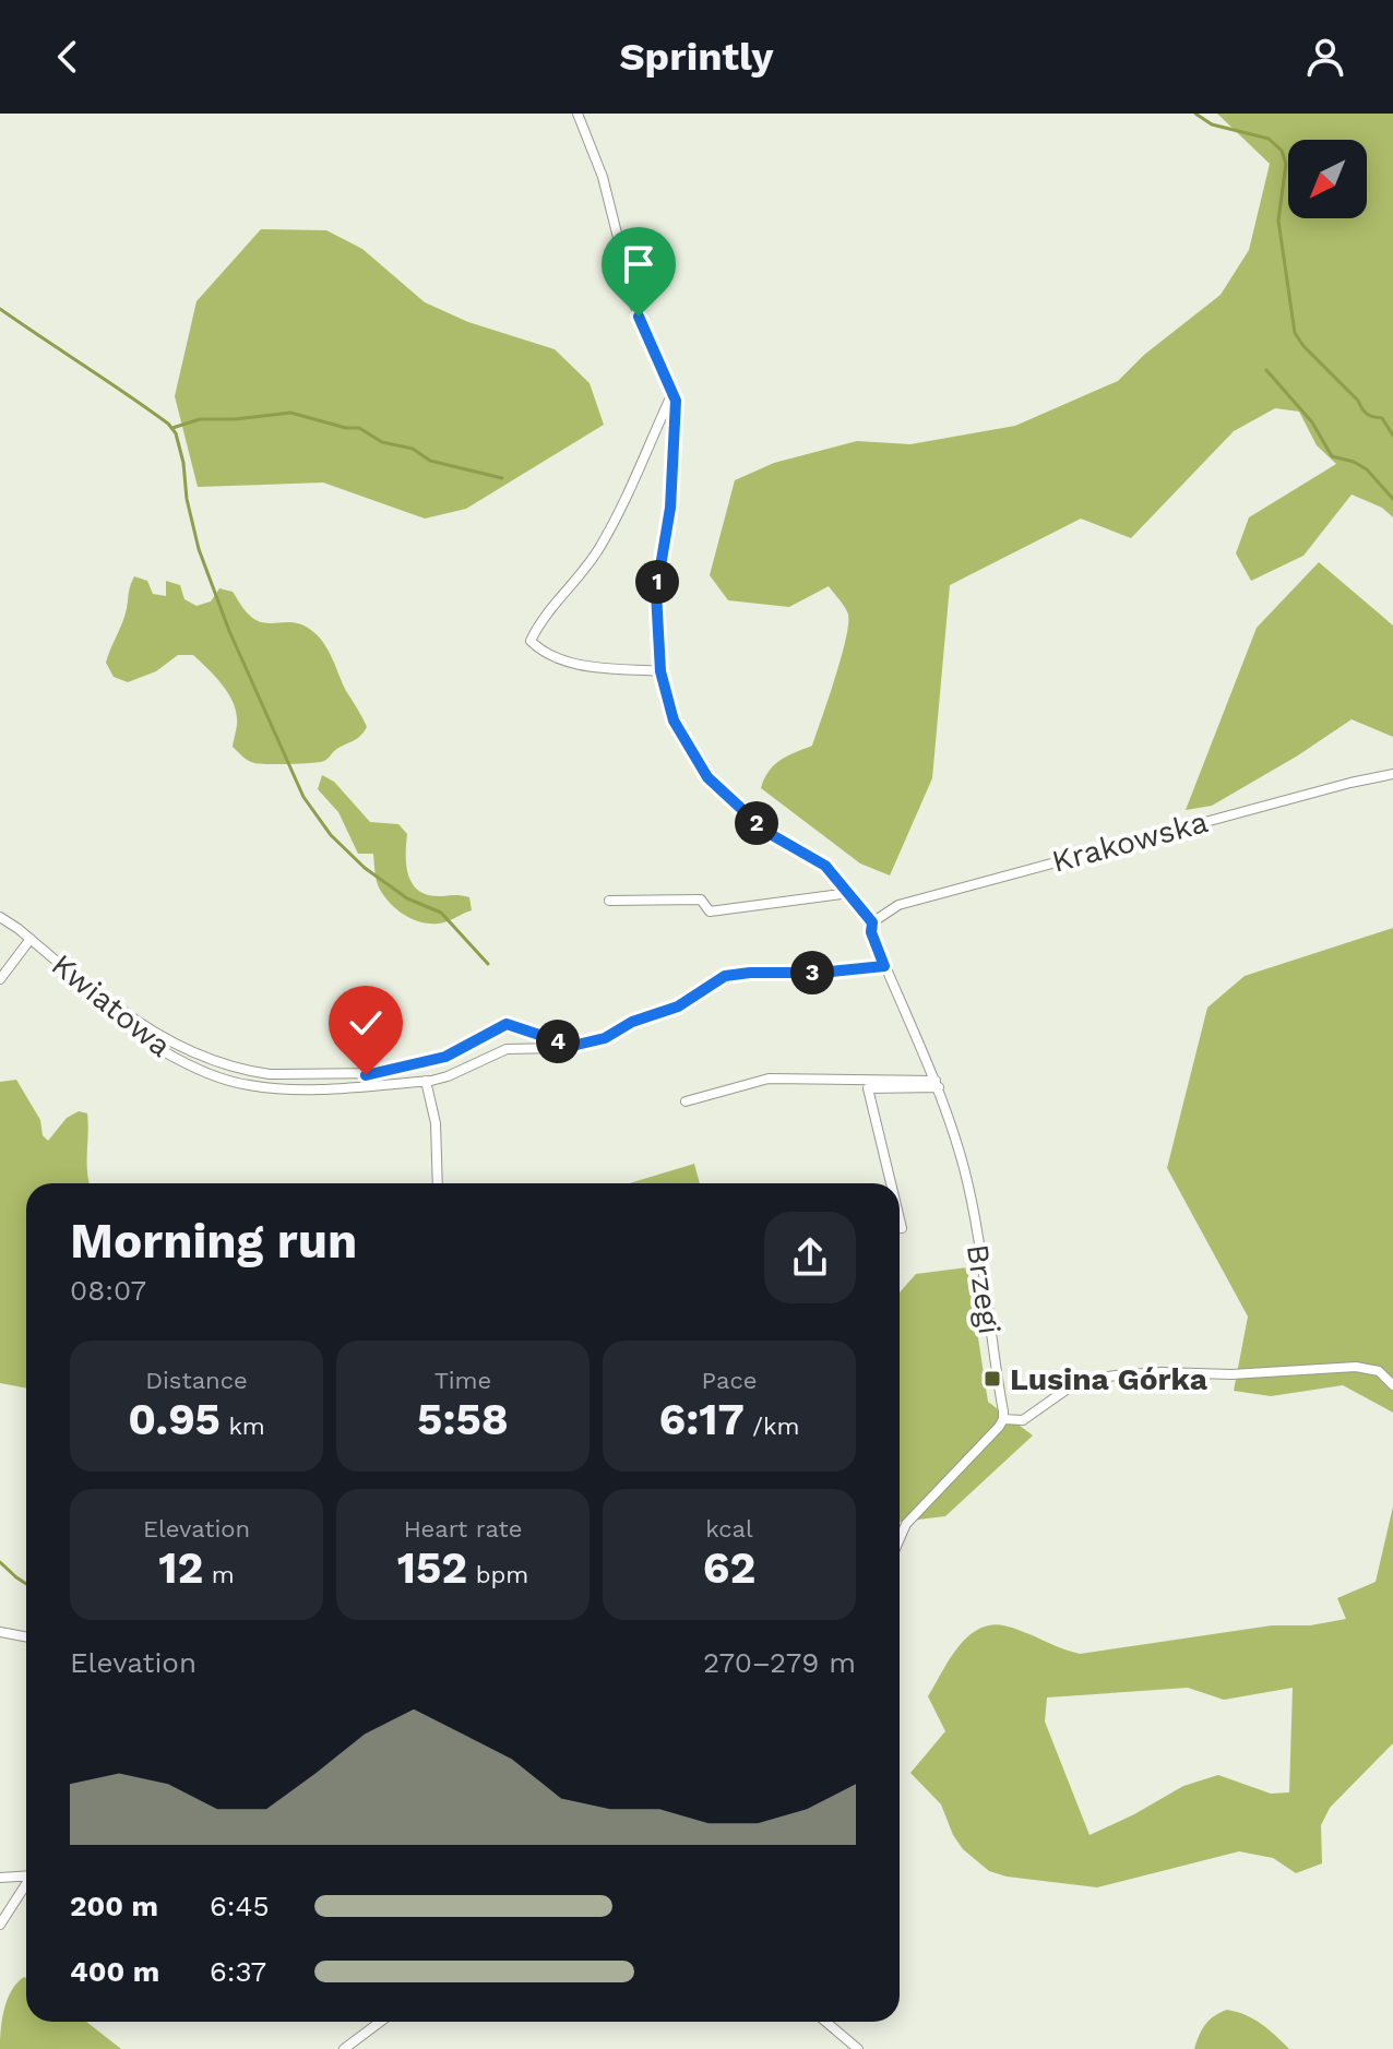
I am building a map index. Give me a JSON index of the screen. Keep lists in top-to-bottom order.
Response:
{
  "streets": {
    "street": ["Krakowska", "Kwiatowa", "Brzegi"]
  },
  "crossings": [
    ["Krakowska", "Brzegi"],
    ["Kwiatowa", "Brzegi"]
  ],
  "places": {
    "transit": ["Lusina Górka"]
  },
  "north": "bottom left",
  "page": {
    "header": "Sprintly",
    "pins": [
      "1",
      "2",
      "3",
      "4"
    ],
    "heading": ["Morning run", "08:07"],
    "stats": [
      ["Distance", "0.95 km"],
      ["Time", "5:58"],
      ["Pace", "6:17 /km"],
      ["Elevation", "12 m"],
      ["Heart rate", "152 bpm"],
      ["kcal", "62"]
    ],
    "chart": ["Elevation", "270–279 m"],
    "list": [
      {
        "name": "200 m",
        "note": "6:45"
      },
      {
        "name": "400 m",
        "note": "6:37"
      }
    ]
  }
}
